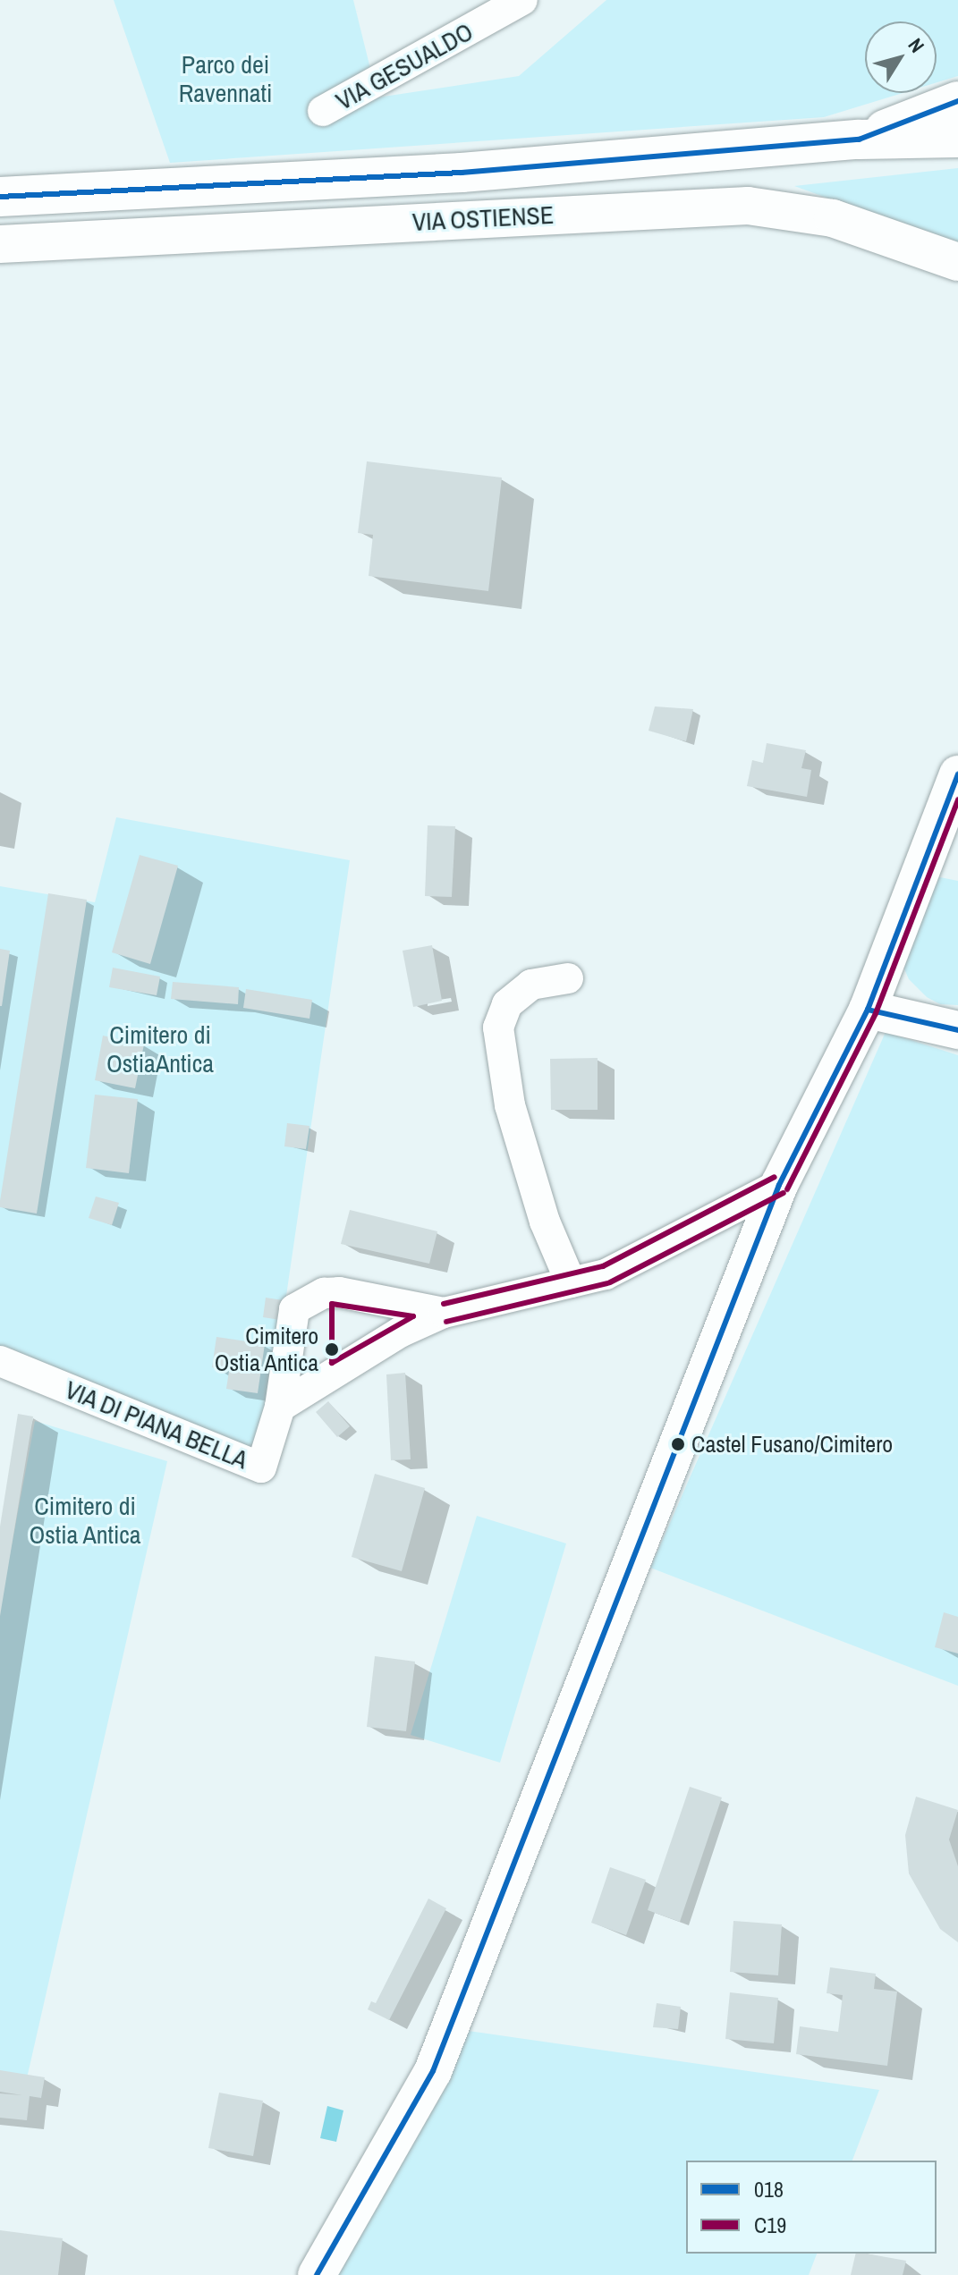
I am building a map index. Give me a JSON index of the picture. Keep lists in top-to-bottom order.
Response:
{
  "streets": {
    "street": ["VIA GESUALDO", "VIA OSTIENSE", "VIA DI PIANA BELLA"]
  },
  "parks": ["Parco dei Ravennati", "Cimitero di OstiaAntica", "Cimitero di Ostia Antica"],
  "places": ["Cimitero Ostia Antica", "Castel Fusano/Cimitero"],
  "lines": ["transit line 018", "transit line C19"],
  "legend": ["018", "C19"],
  "north": "top right"
}
